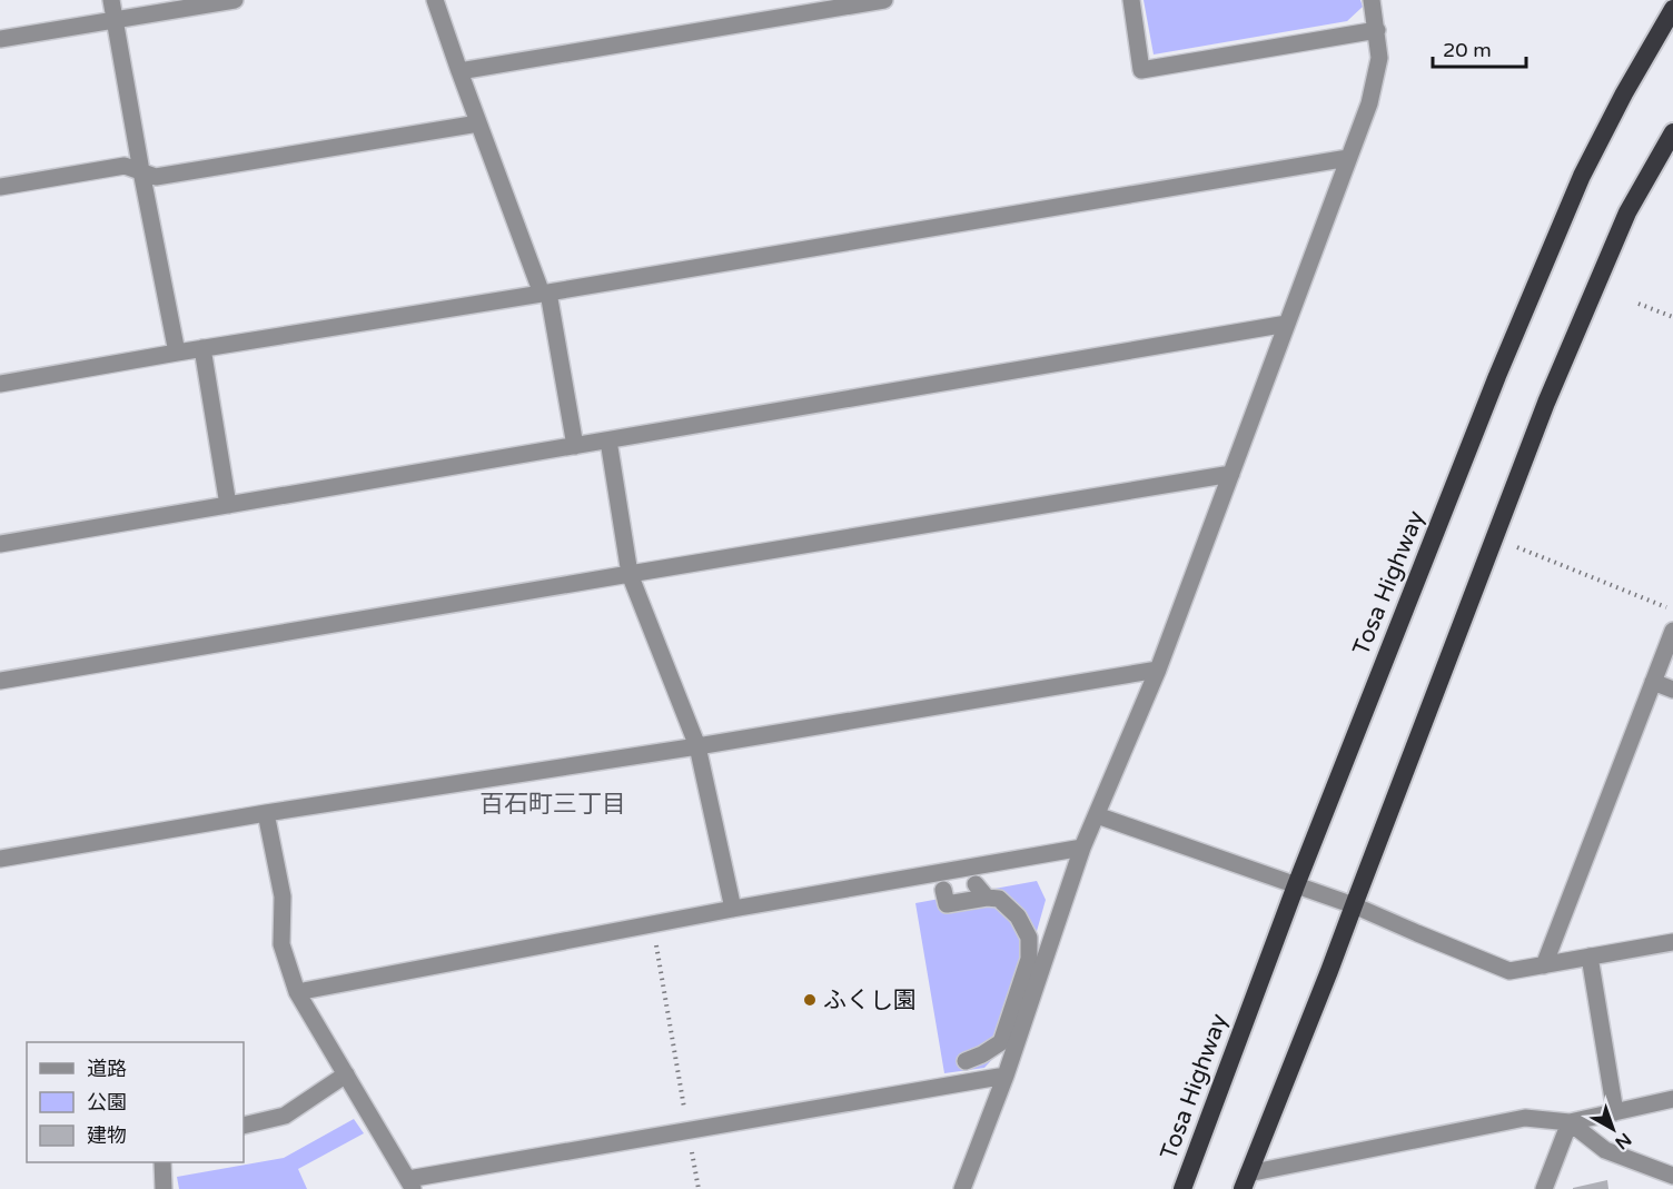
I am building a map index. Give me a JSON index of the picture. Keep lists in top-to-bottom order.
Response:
{
  "streets": {
    "highway": ["Tosa Highway"]
  },
  "districts": ["百石町三丁目"],
  "places": ["ふくし園"],
  "legend": ["道路", "公園", "建物"],
  "scale_bar": "20 m",
  "north": "bottom right"
}
